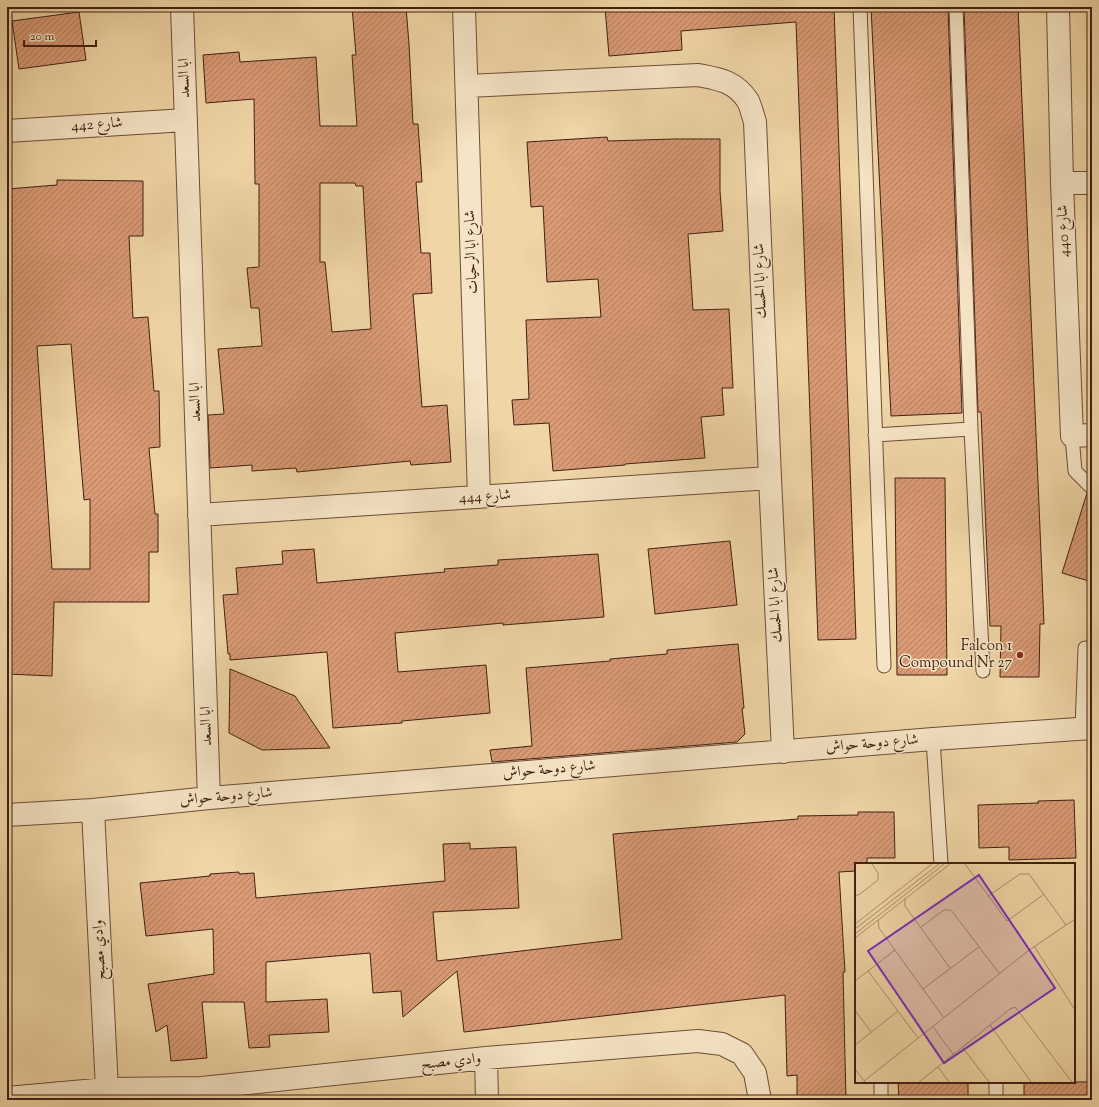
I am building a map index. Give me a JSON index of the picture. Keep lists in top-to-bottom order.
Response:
{
  "streets": {
    "street": [
      "ابا السعد",
      "شارع 442",
      "شارع 440",
      "شارع ابا الرحيات",
      "شارع ابا الحسك",
      "شارع 444",
      "شارع دوحة حواش",
      "وادي مصبح"
    ]
  },
  "crossings": [
    ["ابا السعد", "شارع 442"],
    ["ابا السعد", "شارع 444"],
    ["ابا السعد", "شارع دوحة حواش"],
    ["شارع ابا الرحيات", "شارع ابا الحسك"],
    ["شارع ابا الرحيات", "شارع 444"],
    ["شارع ابا الحسك", "شارع 444"],
    ["شارع ابا الحسك", "شارع دوحة حواش"],
    ["شارع دوحة حواش", "وادي مصبح"]
  ],
  "places": ["Falcon 1 Compound Nr 27"],
  "scale_bar": "20 m"
}
